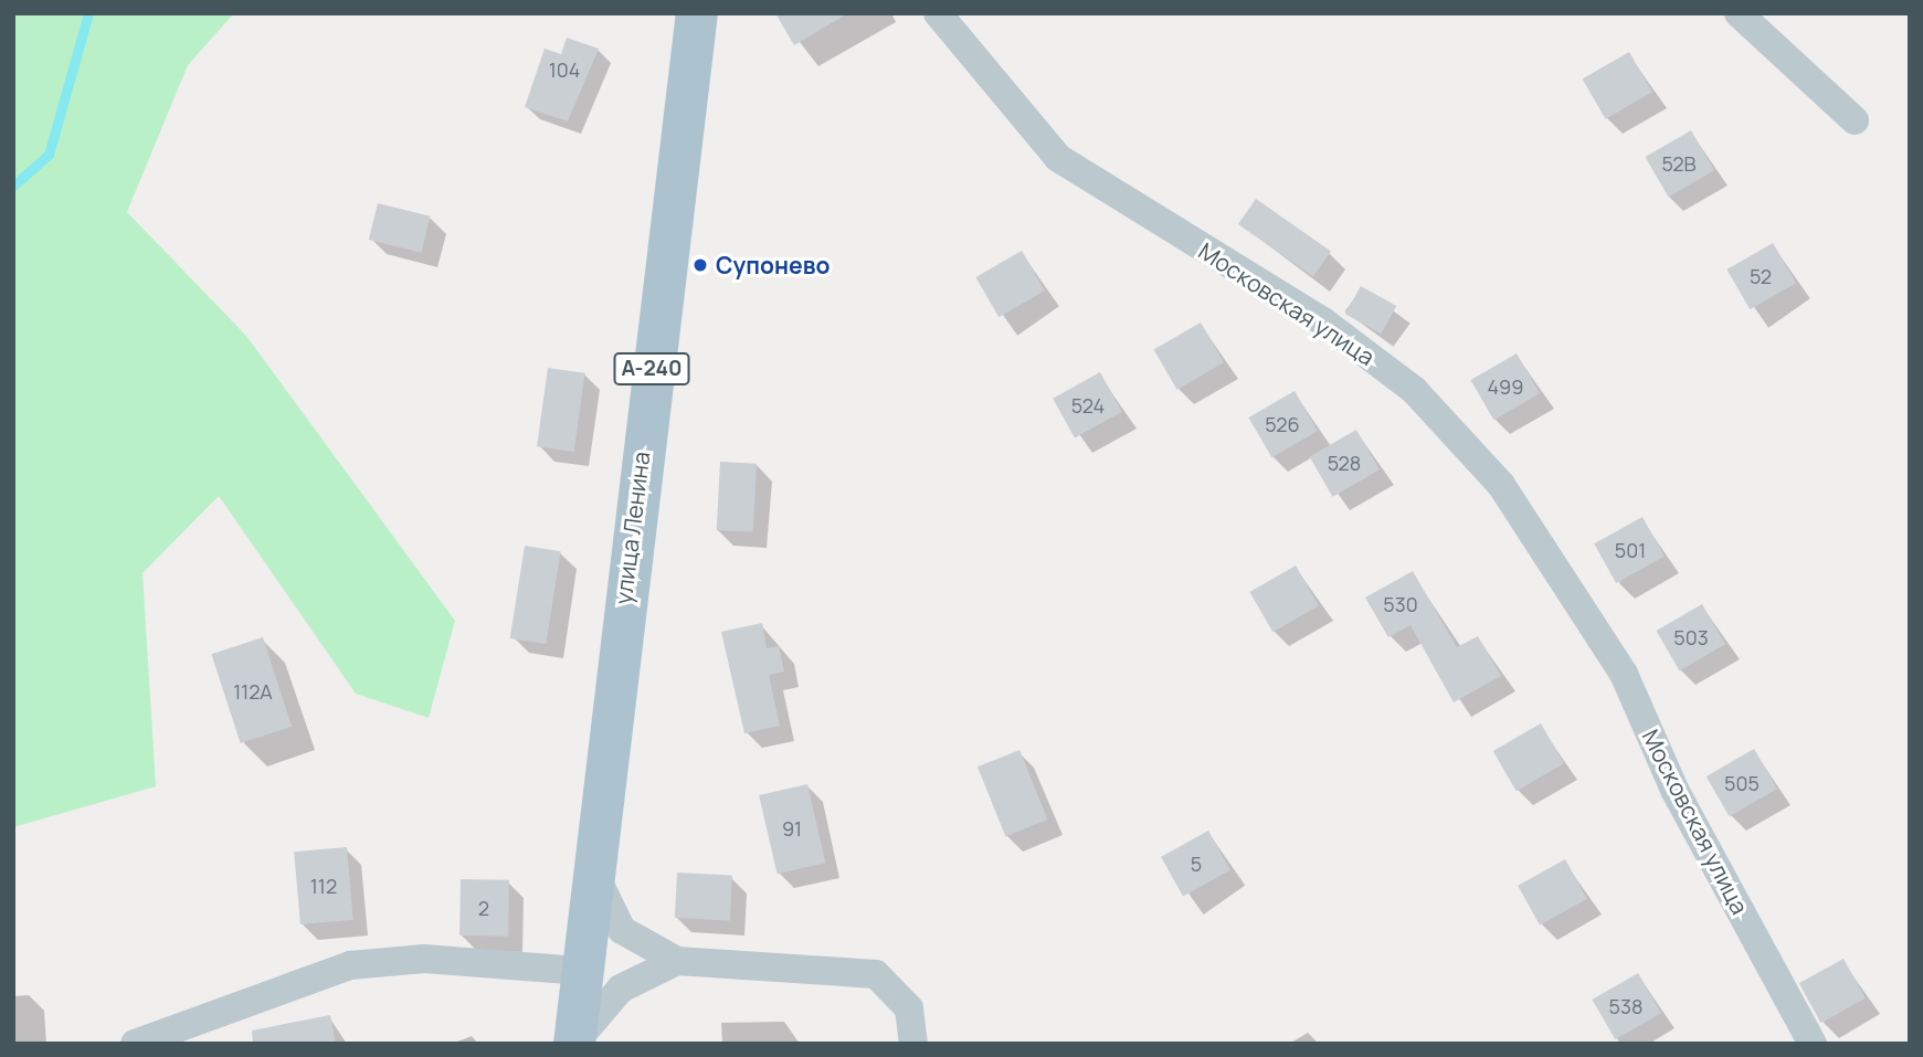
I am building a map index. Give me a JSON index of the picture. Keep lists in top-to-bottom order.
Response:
{
  "streets": {
    "main road": ["А-240", "улица Ленина"],
    "street": ["Московская улица"]
  },
  "places": ["Супонево"],
  "house_numbers": [
    "104",
    "52В",
    "52",
    "499",
    "524",
    "526",
    "528",
    "501",
    "530",
    "503",
    "112А",
    "505",
    "91",
    "5",
    "112",
    "2",
    "538"
  ]
}
